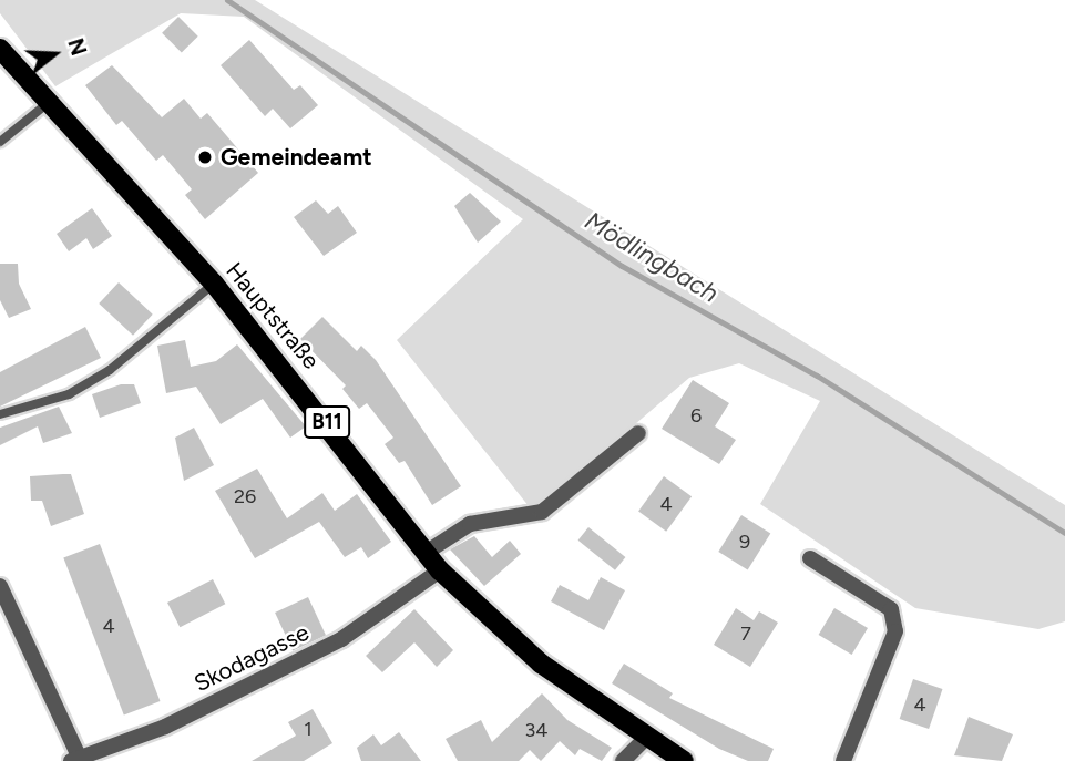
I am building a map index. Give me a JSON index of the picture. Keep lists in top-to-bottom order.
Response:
{
  "streets": {
    "main road": ["Hauptstraße", "B11"],
    "street": ["Skodagasse"]
  },
  "crossings": [
    ["Hauptstraße", "Skodagasse"]
  ],
  "water": ["Mödlingbach"],
  "places": ["Gemeindeamt"],
  "house_numbers": [
    "6",
    "26",
    "4",
    "9",
    "4",
    "7",
    "4",
    "1",
    "34"
  ],
  "north": "right"
}
